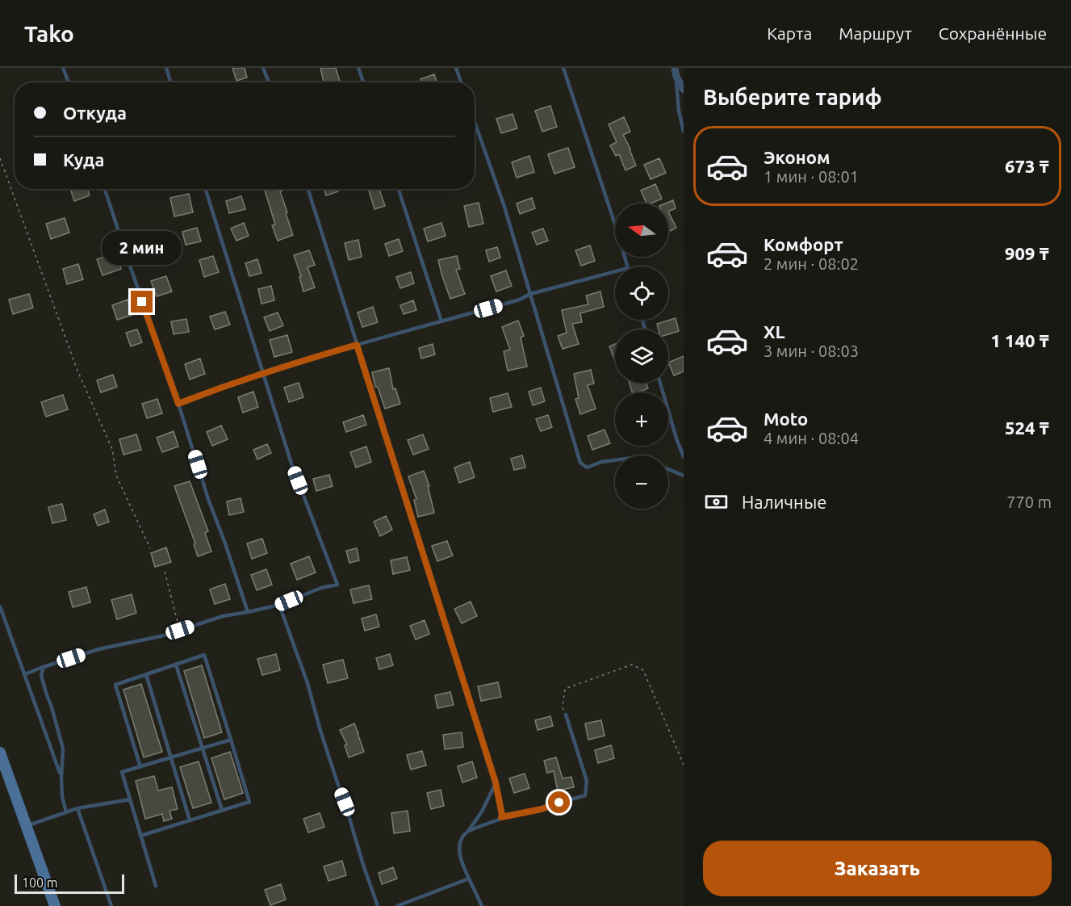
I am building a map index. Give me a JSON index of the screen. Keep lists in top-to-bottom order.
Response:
{
  "scale_bar": "100 m",
  "north": "left",
  "page": {
    "header": "Tako",
    "nav": ["Карта", "Маршрут", "Сохранённые"],
    "heading": "Выберите тариф",
    "banner": ["Откуда", "Куда"],
    "list": [
      {
        "name": "Эконом",
        "note": "1 мин · 08:01",
        "value": "673 ₸"
      },
      {
        "name": "Комфорт",
        "note": "2 мин · 08:02",
        "value": "909 ₸"
      },
      {
        "name": "XL",
        "note": "3 мин · 08:03",
        "value": "1 140 ₸"
      },
      {
        "name": "Moto",
        "note": "4 мин · 08:04",
        "value": "524 ₸"
      }
    ],
    "map_buttons": ["+", "−"],
    "bubble": "2 мин",
    "pay": ["Наличные", "770 m"],
    "buttons": "Заказать",
    "scale": "100 m"
  }
}
